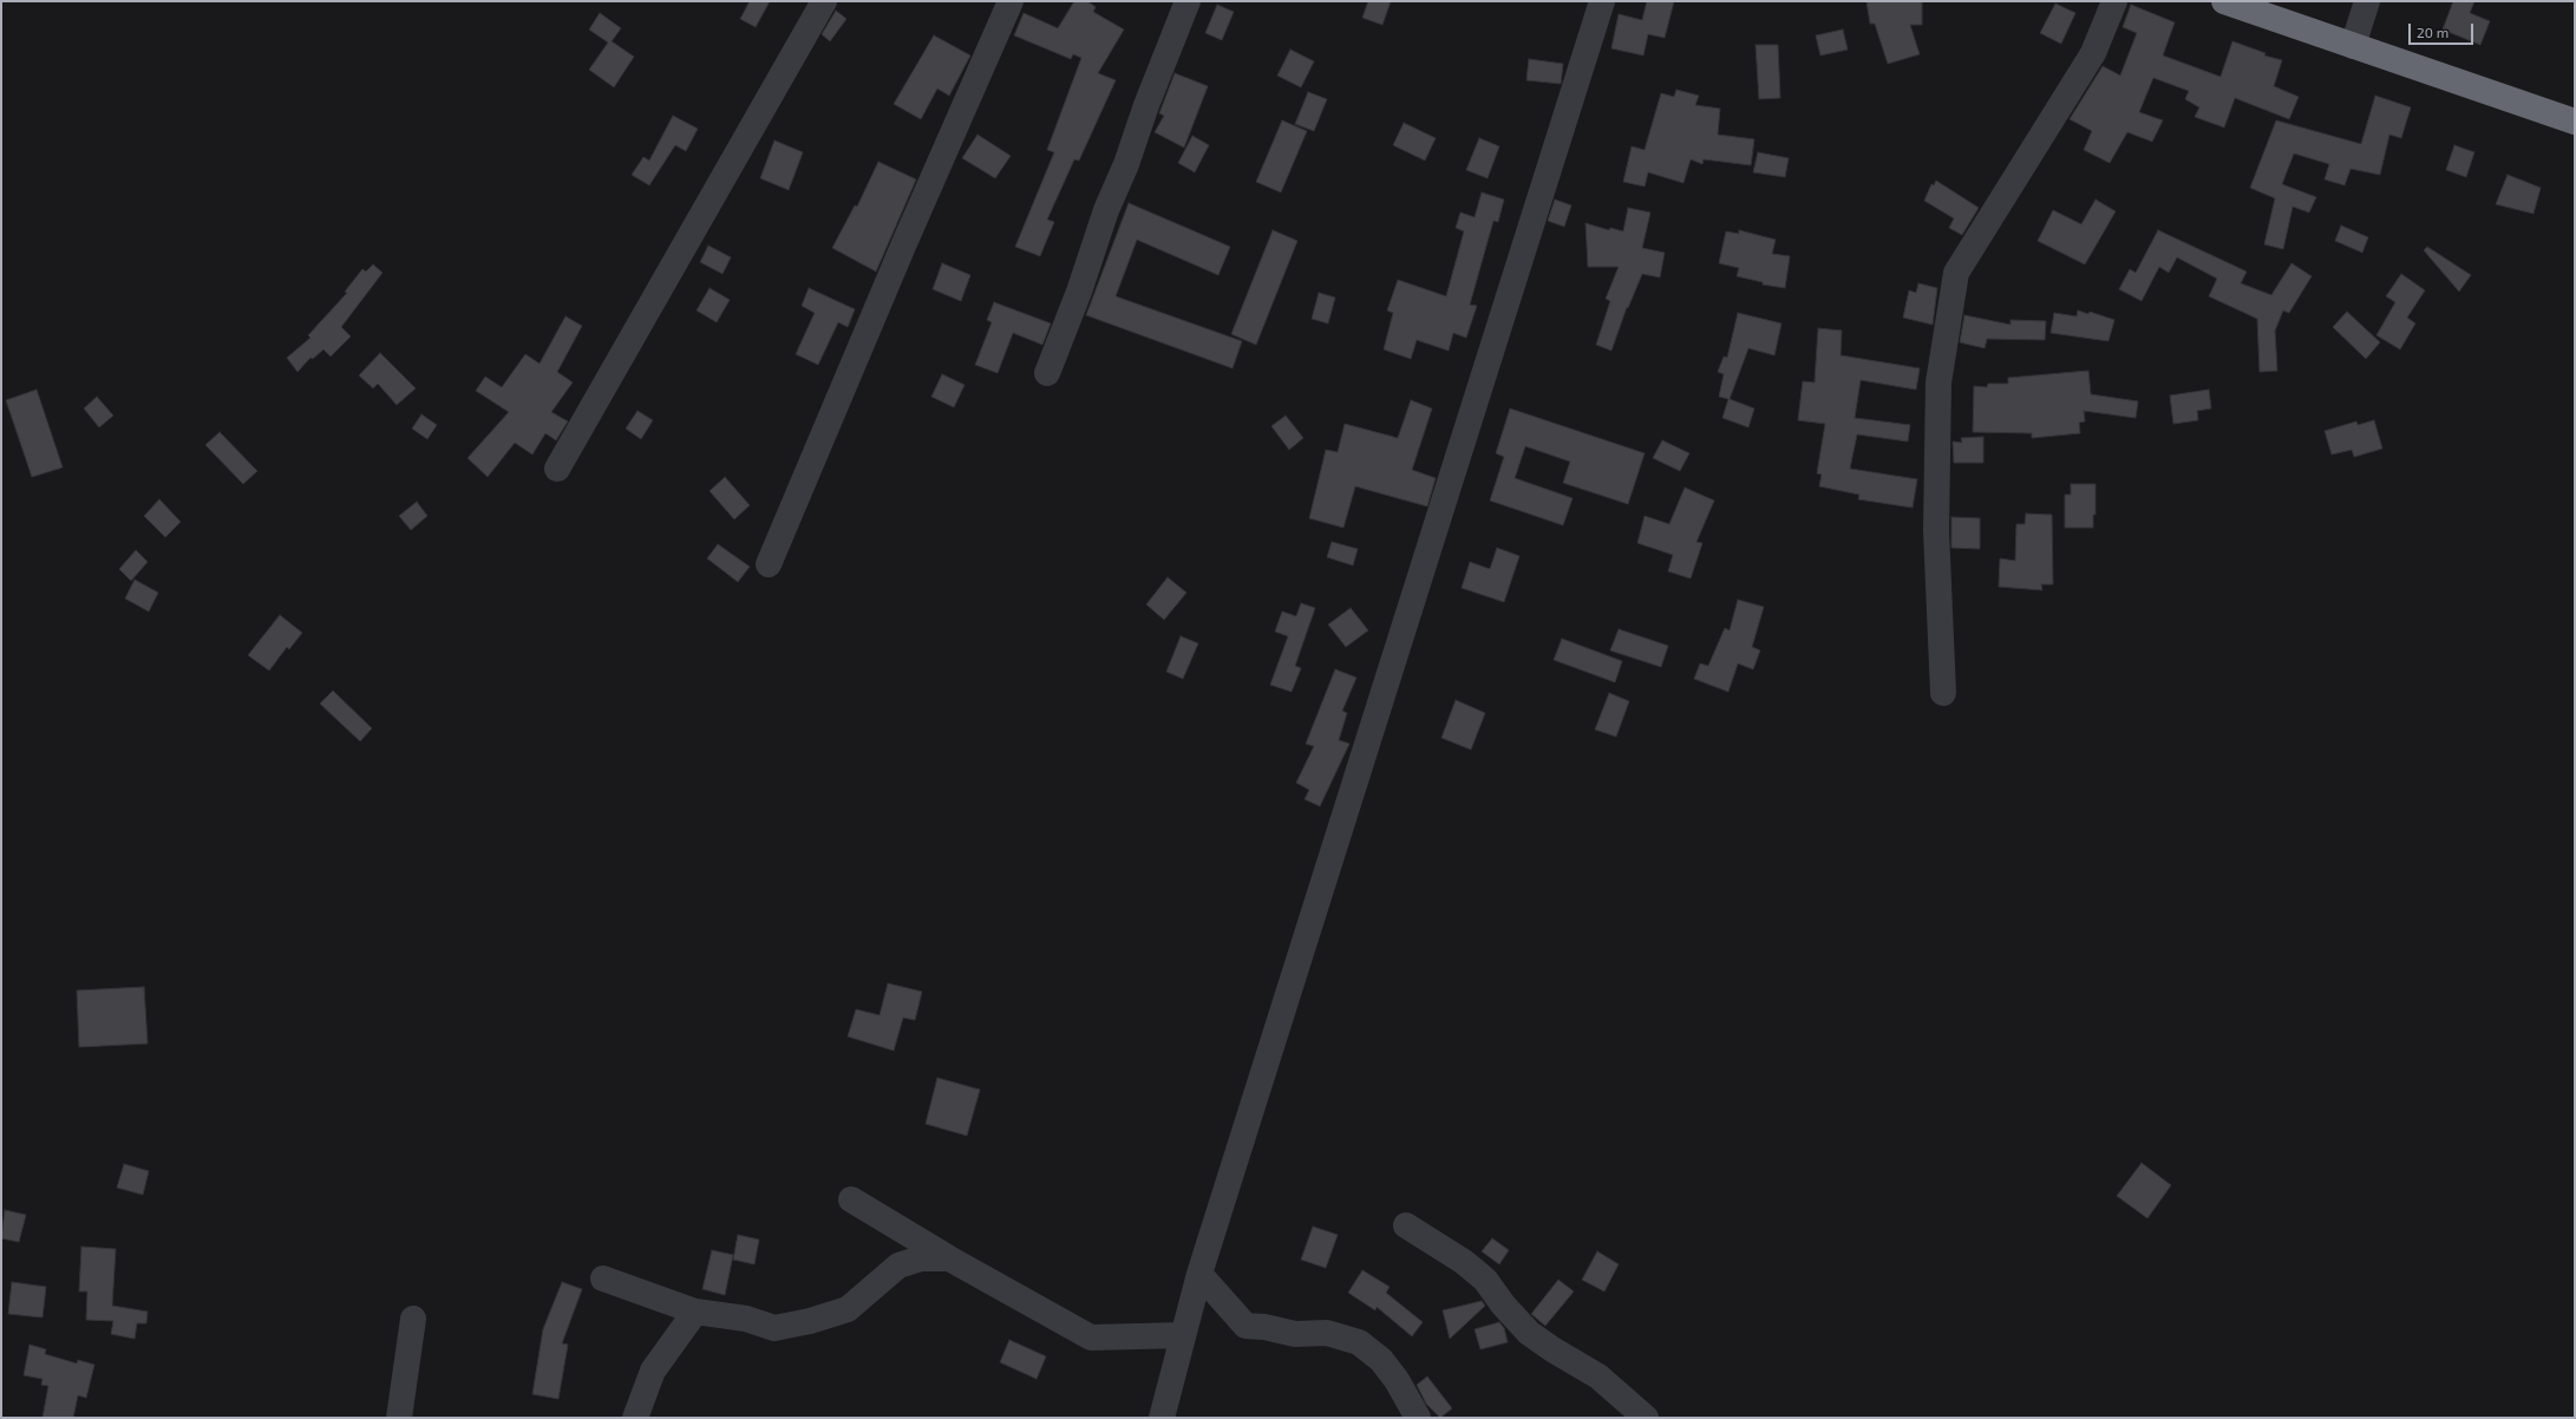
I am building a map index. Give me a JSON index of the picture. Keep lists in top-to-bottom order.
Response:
{
  "scale_bar": "20 m"
}
